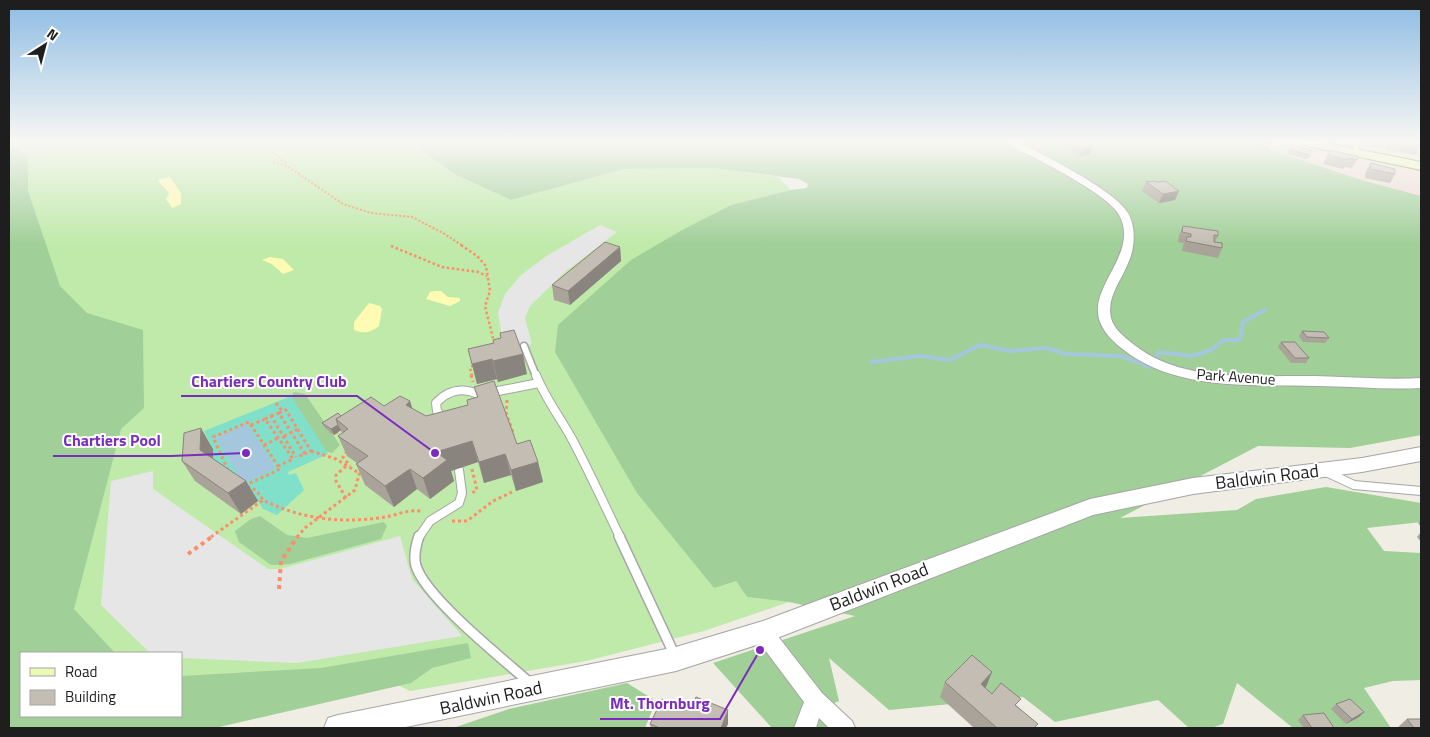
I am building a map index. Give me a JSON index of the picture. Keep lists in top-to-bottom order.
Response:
{
  "streets": {
    "street": ["Park Avenue", "Baldwin Road"]
  },
  "places": ["Chartiers Pool", "Chartiers Country Club", "Mt. Thornburg"],
  "legend": ["Road", "Building"],
  "north": "top right"
}
